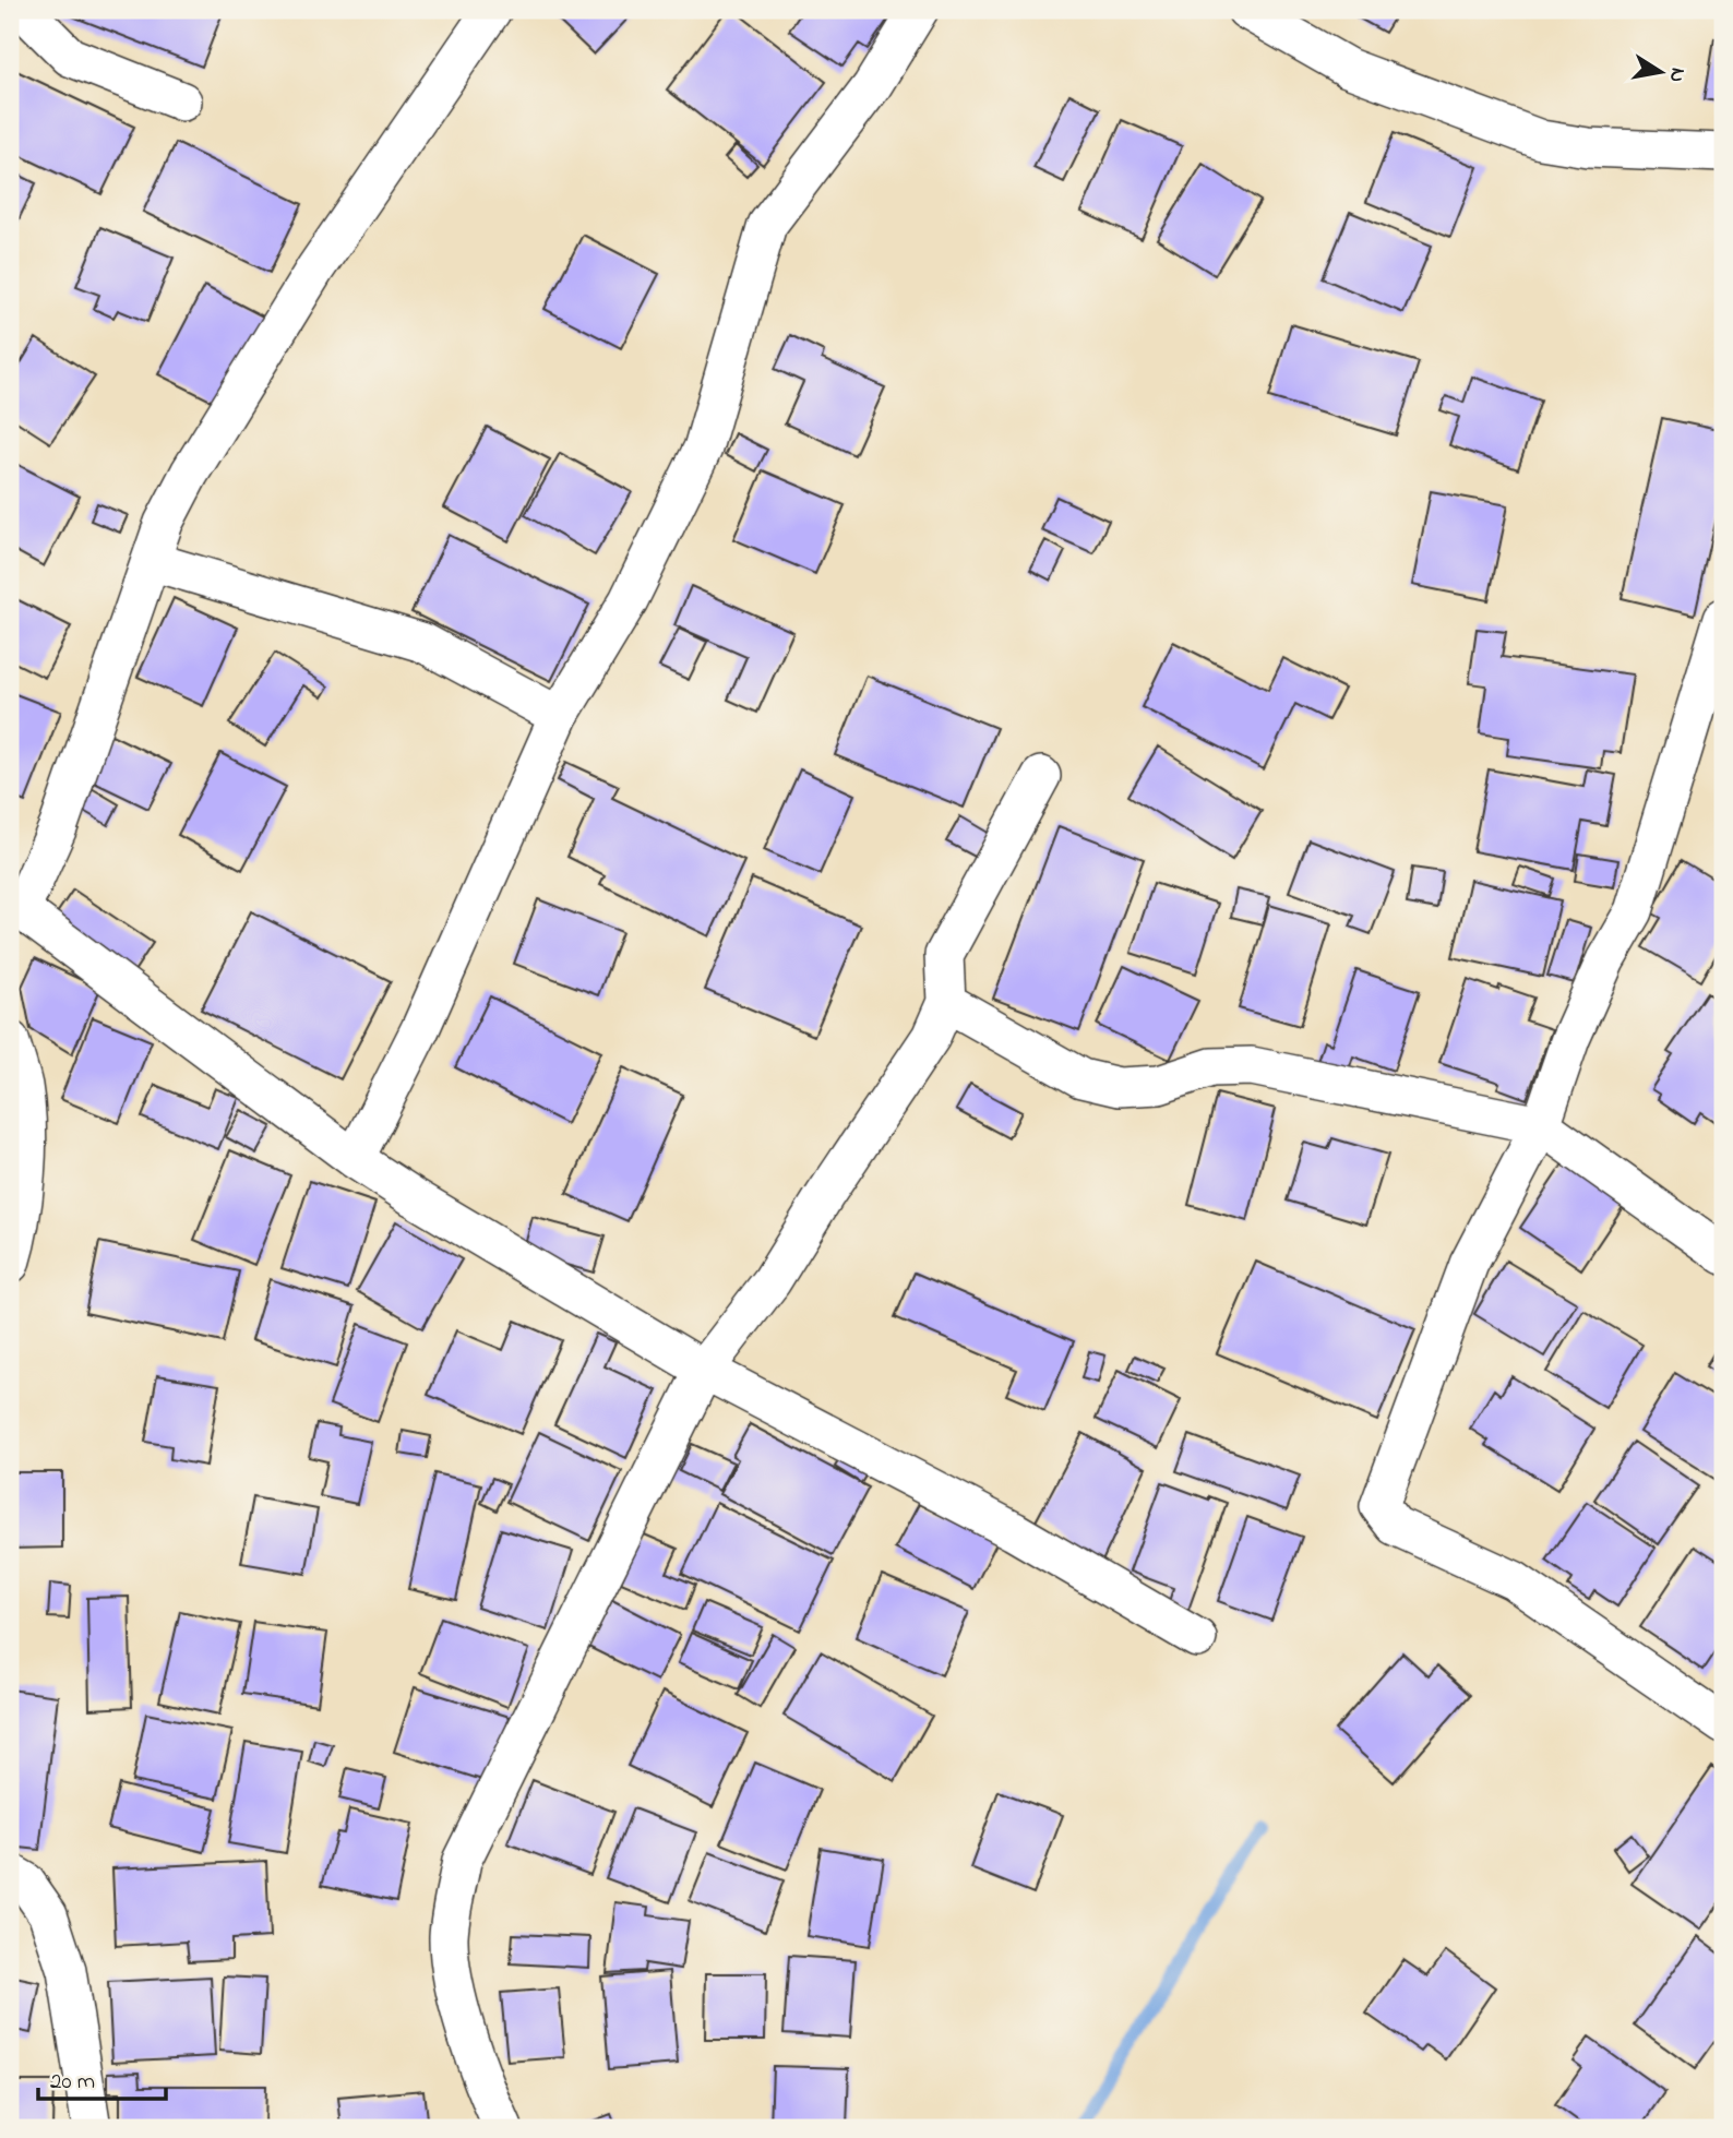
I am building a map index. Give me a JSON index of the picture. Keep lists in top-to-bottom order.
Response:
{
  "scale_bar": "20 m",
  "north": "right"
}
